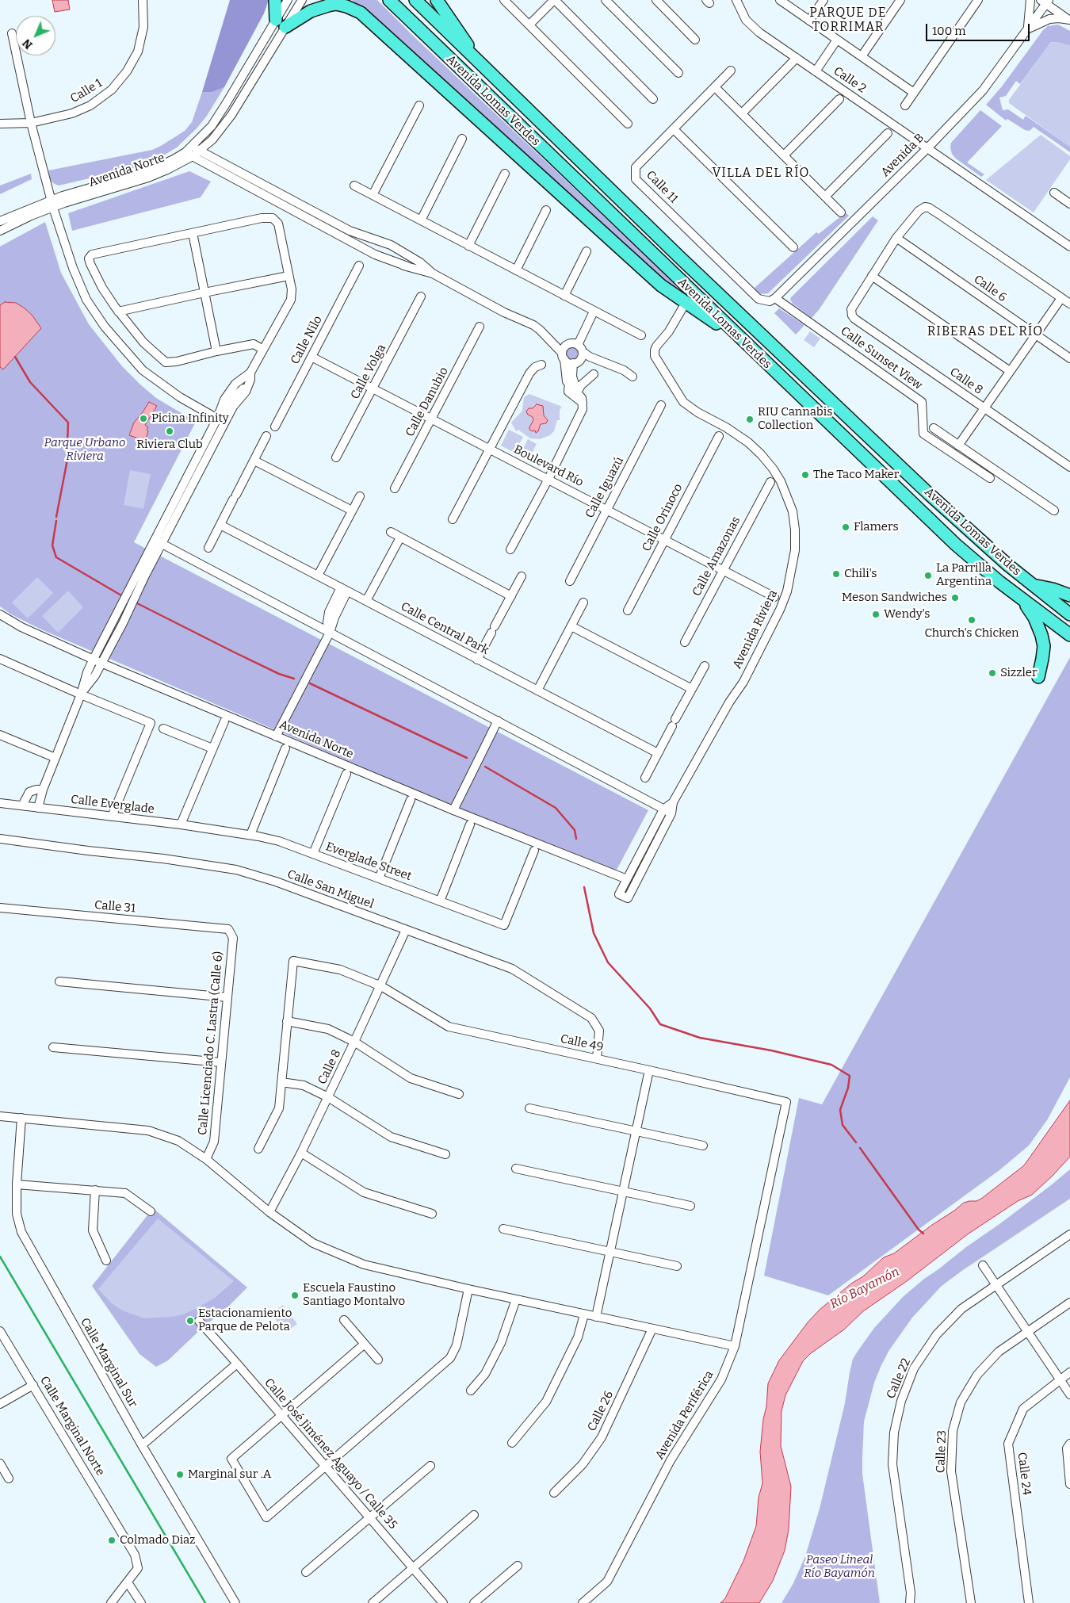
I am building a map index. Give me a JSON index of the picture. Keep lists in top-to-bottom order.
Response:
{
  "streets": {
    "highway": ["Avenida Lomas Verdes"],
    "street": [
      "Calle 2",
      "Calle 1",
      "Avenida B",
      "Avenida Norte",
      "Calle 11",
      "Calle 6",
      "Calle Nilo",
      "Calle Sunset View",
      "Calle Volga",
      "Calle 8",
      "Calle Danubio",
      "Boulevard Río",
      "Calle Iguazú",
      "Calle Orinoco",
      "Calle Amazonas",
      "Calle Central Park",
      "Avenida Riviera",
      "Calle Everglade",
      "Everglade Street",
      "Calle San Miguel",
      "Calle 31",
      "Calle Licenciado C. Lastra (Calle 6)",
      "Calle 49",
      "Calle Marginal Sur",
      "Calle 22",
      "Calle 26",
      "Avenida Periférica",
      "Calle Marginal Norte",
      "Calle 23",
      "Calle José Jiménez Aguayo / Calle 35",
      "Calle 24"
    ]
  },
  "crossings": [
    ["Calle 2", "Avenida B"],
    ["Avenida B", "Calle 11"],
    ["Avenida B", "Calle Sunset View"],
    ["Avenida Norte", "Avenida Riviera"],
    ["Calle 11", "Calle Sunset View"],
    ["Calle Nilo", "Boulevard Río"],
    ["Calle Volga", "Boulevard Río"],
    ["Calle 8", "Calle San Miguel"],
    ["Calle 8", "Calle 49"],
    ["Calle Danubio", "Boulevard Río"],
    ["Boulevard Río", "Calle Iguazú"],
    ["Boulevard Río", "Calle Orinoco"],
    ["Boulevard Río", "Calle Amazonas"],
    ["Calle Everglade", "Everglade Street"],
    ["Calle San Miguel", "Calle 49"],
    ["Calle 31", "Calle Licenciado C. Lastra (Calle 6)"],
    ["Calle 49", "Avenida Periférica"]
  ],
  "districts": ["PARQUE DE TORRIMAR", "VILLA DEL RÍO", "RIBERAS DEL RÍO"],
  "water": ["Río Bayamón"],
  "parks": ["Parque Urbano Riviera", "Paseo Lineal Río Bayamón"],
  "places": [
    "Picina Infinity",
    "RIU Cannabis Collection",
    "Riviera Club",
    "The Taco Maker",
    "Flamers",
    "Chili's",
    "La Parrilla Argentina",
    "Meson Sandwiches",
    "Wendy's",
    "Church's Chicken",
    "Sizzler",
    "Escuela Faustino Santiago Montalvo",
    "Estacionamiento Parque de Pelota",
    "Marginal sur .A",
    "Colmado Diaz"
  ],
  "scale_bar": "100 m",
  "north": "bottom left"
}
